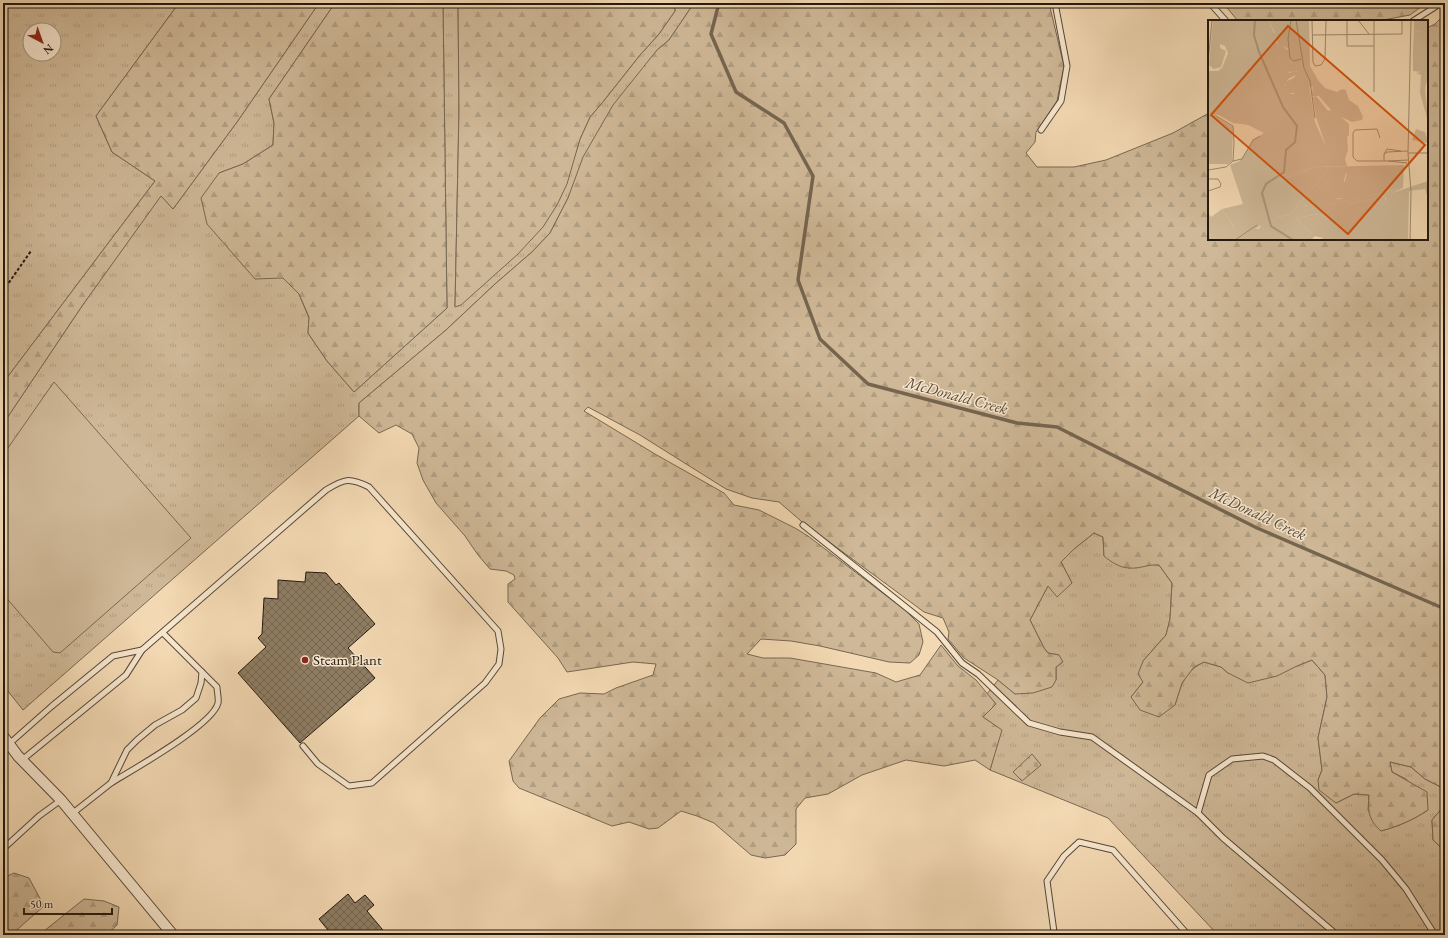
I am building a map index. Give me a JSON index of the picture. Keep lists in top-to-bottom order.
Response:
{
  "water": ["McDonald Creek"],
  "places": ["Steam Plant"],
  "scale_bar": "50 m",
  "north": "bottom right"
}
